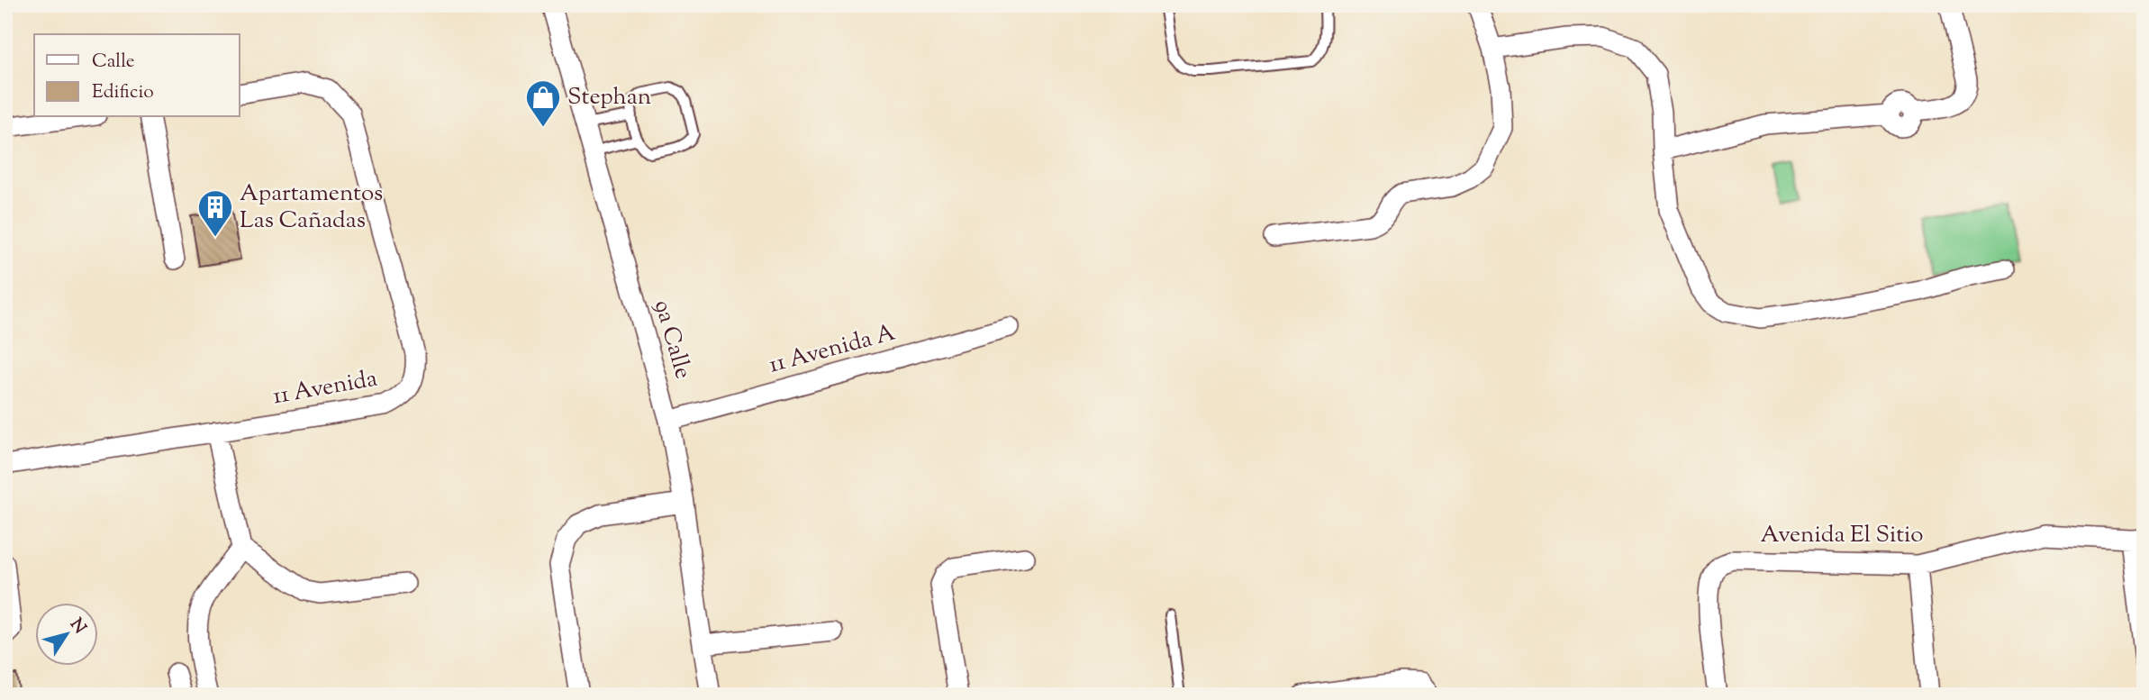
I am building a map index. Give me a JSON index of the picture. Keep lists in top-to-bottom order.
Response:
{
  "streets": {
    "street": [
      "9a Calle",
      "11 Avenida A",
      "11 Avenida",
      "Avenida El Sitio"
    ]
  },
  "crossings": [
    ["9a Calle", "11 Avenida A"]
  ],
  "places": {
    "shop": ["Stephan"],
    "building": ["Apartamentos Las Cañadas"]
  },
  "legend": ["Calle", "Edificio"],
  "north": "top right"
}
